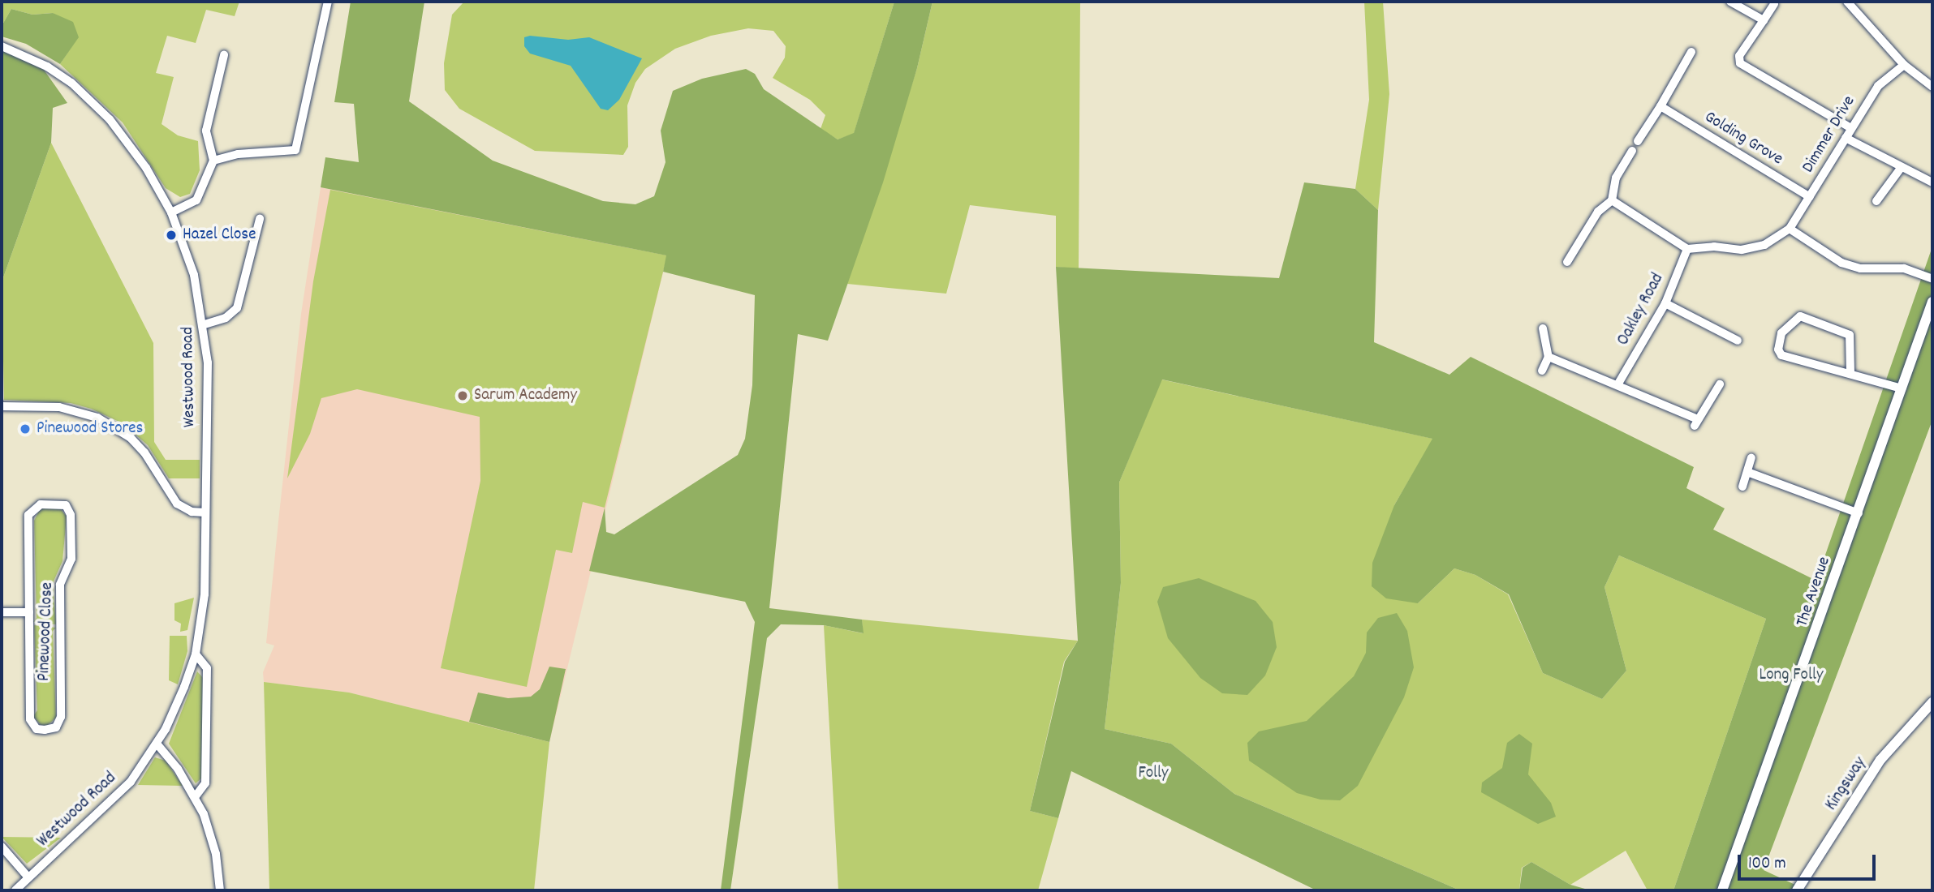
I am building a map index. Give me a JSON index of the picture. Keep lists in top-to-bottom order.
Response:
{
  "streets": {
    "street": [
      "Dimmer Drive",
      "Golding Grove",
      "Oakley Road",
      "Westwood Road",
      "The Avenue",
      "Pinewood Close",
      "Kingsway"
    ]
  },
  "crossings": [
    ["Dimmer Drive", "Golding Grove"]
  ],
  "parks": ["Long Folly", "Folly"],
  "places": ["Hazel Close", "Sarum Academy", "Pinewood Stores"],
  "scale_bar": "100 m"
}
